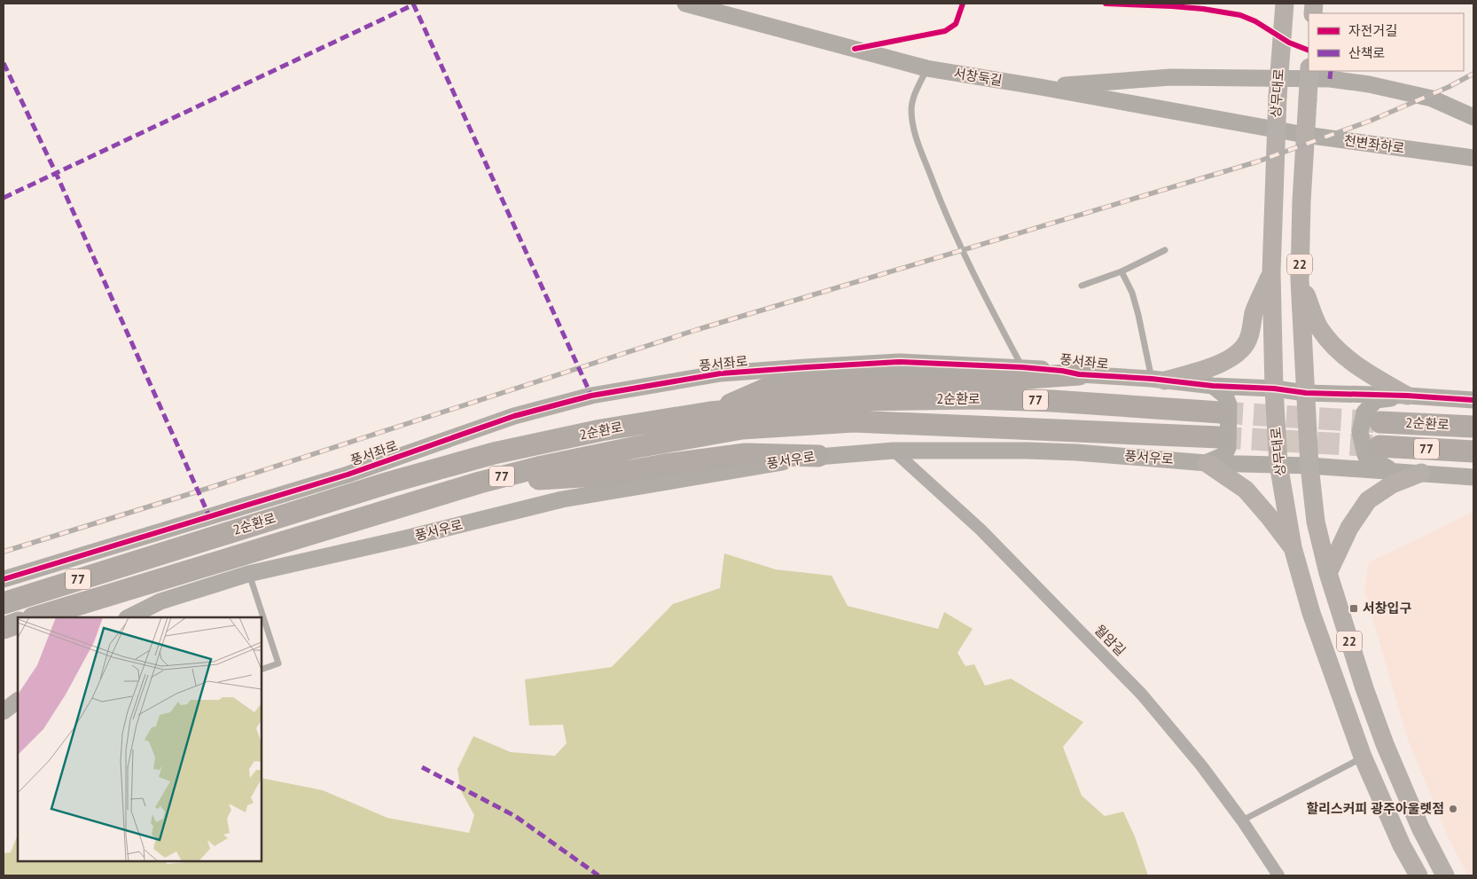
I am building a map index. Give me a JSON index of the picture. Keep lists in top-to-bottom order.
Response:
{
  "streets": {
    "highway": ["2순환로", "77"],
    "main road": ["상무대로", "22"],
    "street": [
      "서창둑길",
      "천변좌하로",
      "풍서좌로",
      "풍서우로",
      "월암길"
    ]
  },
  "crossings": [
    ["서창둑길", "상무대로"],
    ["서창둑길", "천변좌하로"],
    ["상무대로", "천변좌하로"],
    ["상무대로", "풍서좌로"],
    ["상무대로", "풍서우로"],
    ["천변좌하로", "22"],
    ["22", "풍서좌로"],
    ["22", "풍서우로"],
    ["풍서우로", "월암길"]
  ],
  "places": {
    "transit": ["서창입구"],
    "other": ["할리스커피 광주아울렛점"]
  },
  "legend": ["자전거길", "산책로"]
}
